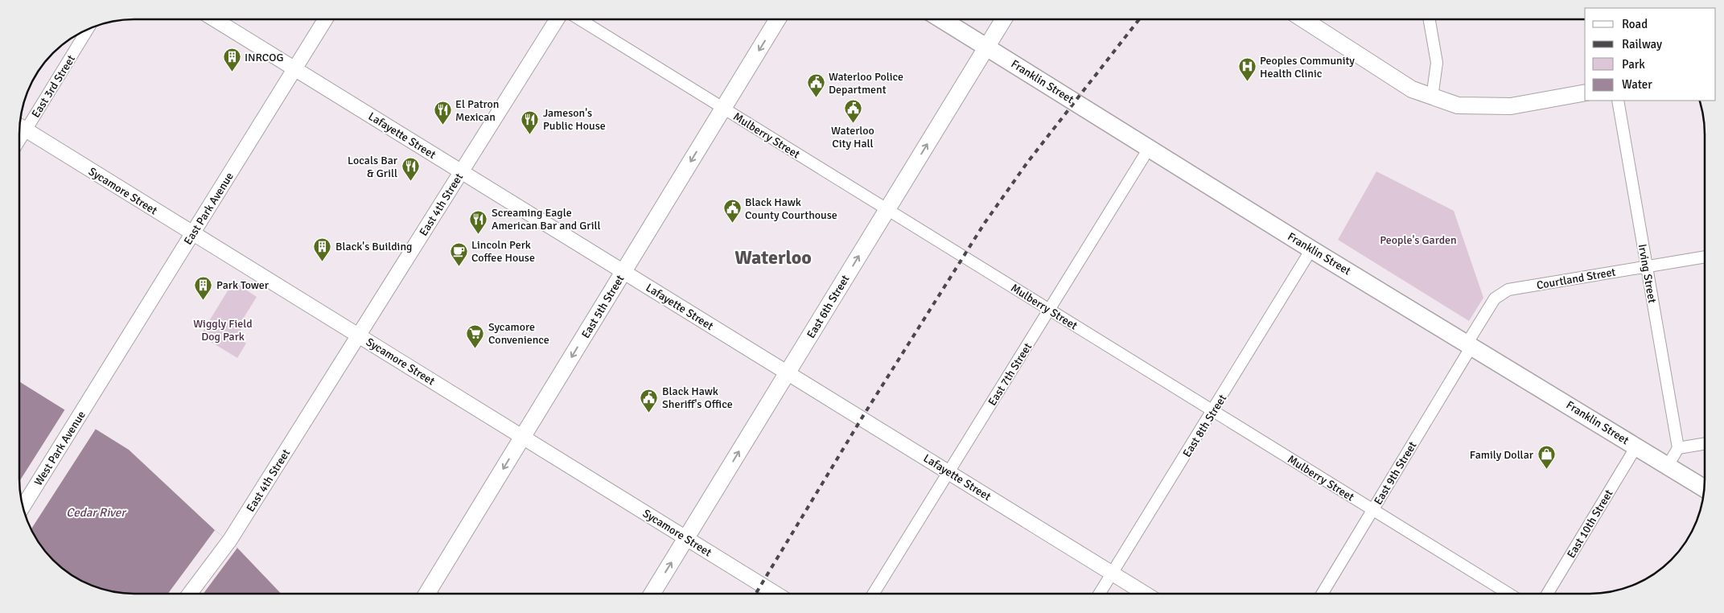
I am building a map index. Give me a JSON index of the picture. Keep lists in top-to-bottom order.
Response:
{
  "streets": {
    "main road": ["Franklin Street", "East 5th Street", "East 6th Street"],
    "street": [
      "East 3rd Street",
      "Lafayette Street",
      "Mulberry Street",
      "Sycamore Street",
      "East 4th Street",
      "East Park Avenue",
      "Irving Street",
      "Courtland Street",
      "East 7th Street",
      "East 8th Street",
      "West Park Avenue",
      "East 9th Street",
      "East 10th Street"
    ]
  },
  "crossings": [
    ["Franklin Street", "Courtland Street"],
    ["Franklin Street", "East 6th Street"],
    ["Franklin Street", "East 7th Street"],
    ["Franklin Street", "East 8th Street"],
    ["Franklin Street", "East 9th Street"],
    ["Franklin Street", "East 10th Street"],
    ["East 3rd Street", "Sycamore Street"],
    ["Lafayette Street", "East 4th Street"],
    ["Lafayette Street", "East Park Avenue"],
    ["Lafayette Street", "East 5th Street"],
    ["Lafayette Street", "East 6th Street"],
    ["Lafayette Street", "East 7th Street"],
    ["Lafayette Street", "East 8th Street"],
    ["Mulberry Street", "East 5th Street"],
    ["Mulberry Street", "East 6th Street"],
    ["Mulberry Street", "East 7th Street"],
    ["Mulberry Street", "East 8th Street"],
    ["Mulberry Street", "East 9th Street"],
    ["Sycamore Street", "East 4th Street"],
    ["Sycamore Street", "East Park Avenue"],
    ["Sycamore Street", "East 5th Street"],
    ["Sycamore Street", "East 6th Street"],
    ["East Park Avenue", "West Park Avenue"],
    ["Irving Street", "Courtland Street"],
    ["Courtland Street", "East 9th Street"]
  ],
  "one_way": ["East 5th Street", "East 6th Street"],
  "districts": ["Waterloo"],
  "water": ["Cedar River"],
  "parks": ["People's Garden", "Wiggly Field Dog Park"],
  "places": {
    "building": ["INRCOG", "Black's Building", "Park Tower"],
    "hospital": ["Peoples Community Health Clinic"],
    "public building": [
      "Waterloo Police Department",
      "Waterloo City Hall",
      "Black Hawk County Courthouse",
      "Black Hawk Sheriff's Office"
    ],
    "restaurant": [
      "El Patron Mexican",
      "Jameson's Public House",
      "Locals Bar & Grill",
      "Screaming Eagle American Bar and Grill"
    ],
    "cafe": ["Lincoln Perk Coffee House"],
    "supermarket": ["Sycamore Convenience"],
    "shop": ["Family Dollar"]
  },
  "legend": [
    "Road",
    "Railway",
    "Park",
    "Water"
  ]
}
